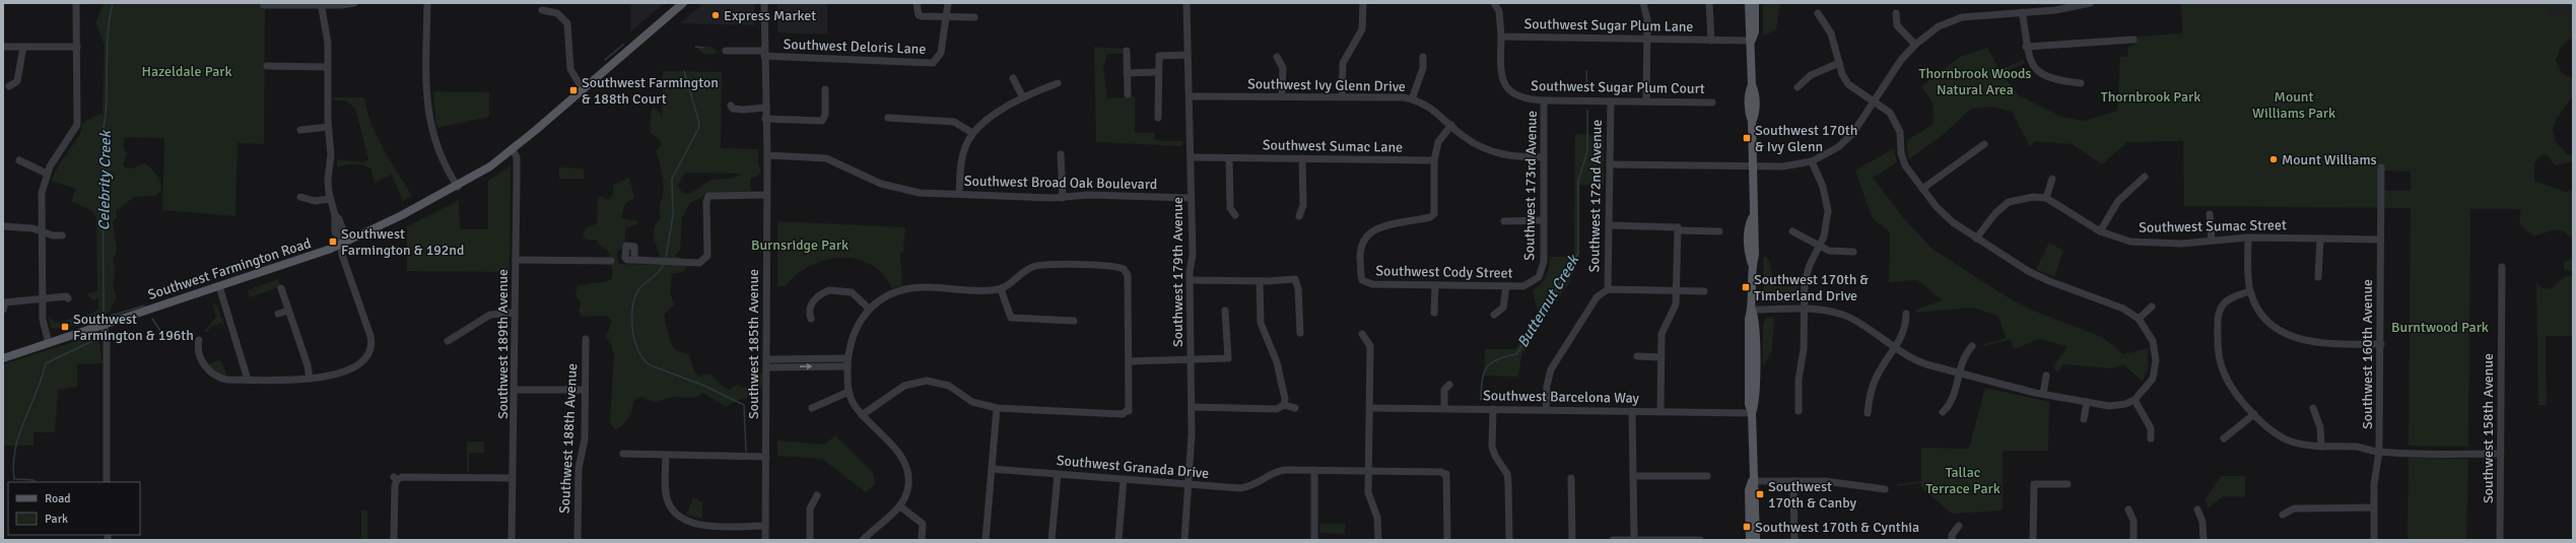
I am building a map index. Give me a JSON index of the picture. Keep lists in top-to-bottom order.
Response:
{
  "streets": {
    "main road": ["Southwest Farmington Road"],
    "street": [
      "Southwest Sugar Plum Lane",
      "Southwest Deloris Lane",
      "Southwest Ivy Glenn Drive",
      "Southwest Sugar Plum Court",
      "Southwest Sumac Lane",
      "Southwest Broad Oak Boulevard",
      "Southwest 173rd Avenue",
      "Southwest 172nd Avenue",
      "Southwest Sumac Street",
      "Southwest 179th Avenue",
      "Southwest Cody Street",
      "Southwest 189th Avenue",
      "Southwest 185th Avenue",
      "Southwest 160th Avenue",
      "Southwest Barcelona Way",
      "Southwest 158th Avenue",
      "Southwest 188th Avenue",
      "Southwest Granada Drive"
    ]
  },
  "crossings": [
    ["Southwest Sugar Plum Lane", "Southwest Sugar Plum Court"],
    ["Southwest Deloris Lane", "Southwest 185th Avenue"],
    ["Southwest Ivy Glenn Drive", "Southwest 173rd Avenue"],
    ["Southwest Ivy Glenn Drive", "Southwest 179th Avenue"],
    ["Southwest Sugar Plum Court", "Southwest 173rd Avenue"],
    ["Southwest Sugar Plum Court", "Southwest 172nd Avenue"],
    ["Southwest Sumac Lane", "Southwest 179th Avenue"],
    ["Southwest Sumac Lane", "Southwest Cody Street"],
    ["Southwest Broad Oak Boulevard", "Southwest 179th Avenue"],
    ["Southwest Broad Oak Boulevard", "Southwest 185th Avenue"],
    ["Southwest 173rd Avenue", "Southwest Cody Street"],
    ["Southwest Sumac Street", "Southwest 160th Avenue"],
    ["Southwest Farmington Road", "Southwest 189th Avenue"],
    ["Southwest 179th Avenue", "Southwest Granada Drive"]
  ],
  "water": ["Celebrity Creek", "Butternut Creek"],
  "parks": [
    "Hazeldale Park",
    "Thornbrook Woods Natural Area",
    "Thornbrook Park",
    "Mount Williams Park",
    "Burnsridge Park",
    "Burntwood Park",
    "Tallac Terrace Park"
  ],
  "places": {
    "other": ["Express Market", "Mount Williams"],
    "transit": [
      "Southwest Farmington & 188th Court",
      "Southwest 170th & Ivy Glenn",
      "Southwest Farmington & 192nd",
      "Southwest 170th & Timberland Drive",
      "Southwest Farmington & 196th",
      "Southwest 170th & Canby",
      "Southwest 170th & Cynthia"
    ]
  },
  "legend": ["Road", "Park"]
}
